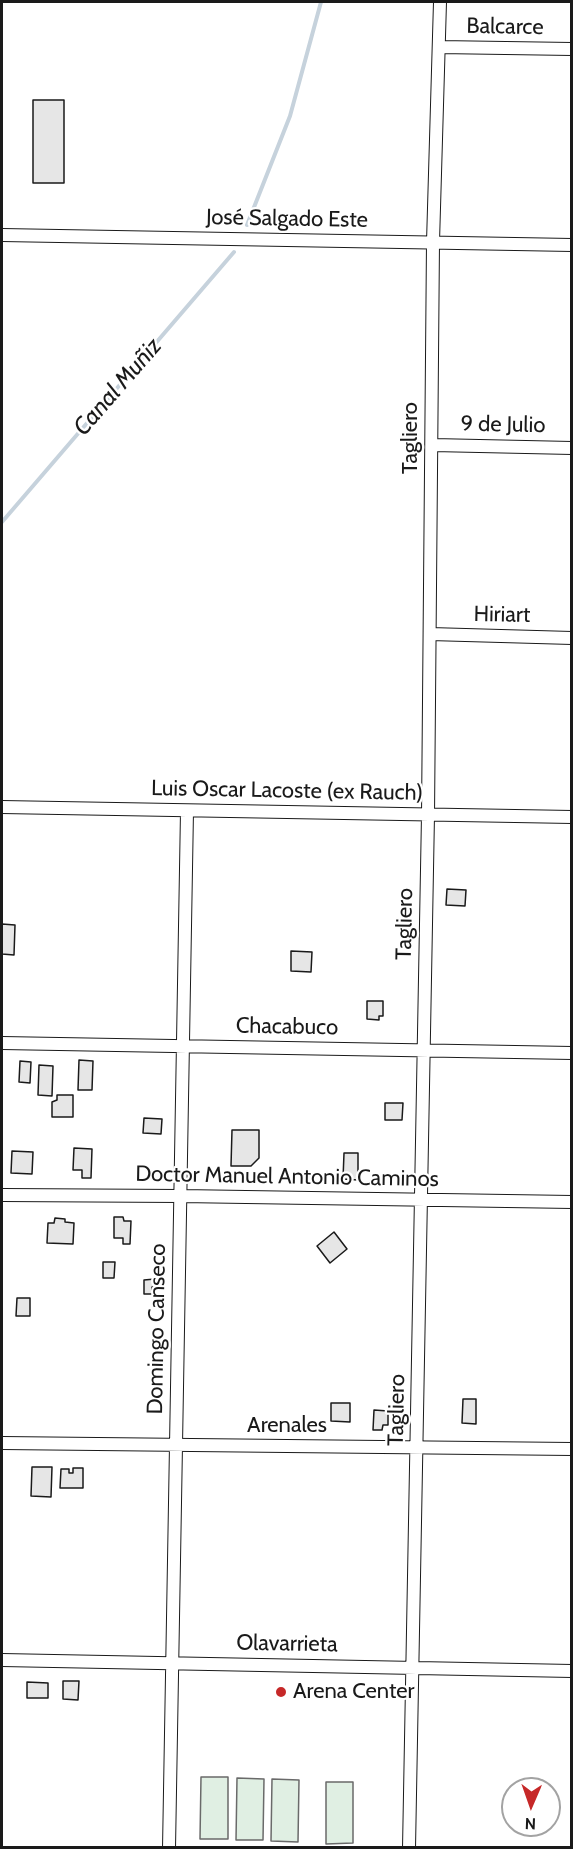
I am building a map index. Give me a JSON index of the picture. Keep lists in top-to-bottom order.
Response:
{
  "streets": {
    "street": [
      "Balcarce",
      "José Salgado Este",
      "9 de Julio",
      "Tagliero",
      "Hiriart",
      "Luis Oscar Lacoste (ex Rauch)",
      "Chacabuco",
      "Doctor Manuel Antonio Caminos",
      "Domingo Canseco",
      "Arenales",
      "Olavarrieta"
    ]
  },
  "crossings": [
    ["Balcarce", "Tagliero"],
    ["José Salgado Este", "Tagliero"],
    ["9 de Julio", "Tagliero"],
    ["Tagliero", "Hiriart"],
    ["Tagliero", "Luis Oscar Lacoste (ex Rauch)"],
    ["Tagliero", "Chacabuco"],
    ["Tagliero", "Doctor Manuel Antonio Caminos"],
    ["Tagliero", "Arenales"],
    ["Tagliero", "Olavarrieta"],
    ["Luis Oscar Lacoste (ex Rauch)", "Domingo Canseco"],
    ["Chacabuco", "Domingo Canseco"],
    ["Doctor Manuel Antonio Caminos", "Domingo Canseco"],
    ["Domingo Canseco", "Arenales"],
    ["Domingo Canseco", "Olavarrieta"]
  ],
  "water": ["Canal Muñiz"],
  "places": ["Arena Center"],
  "north": "bottom"
}
